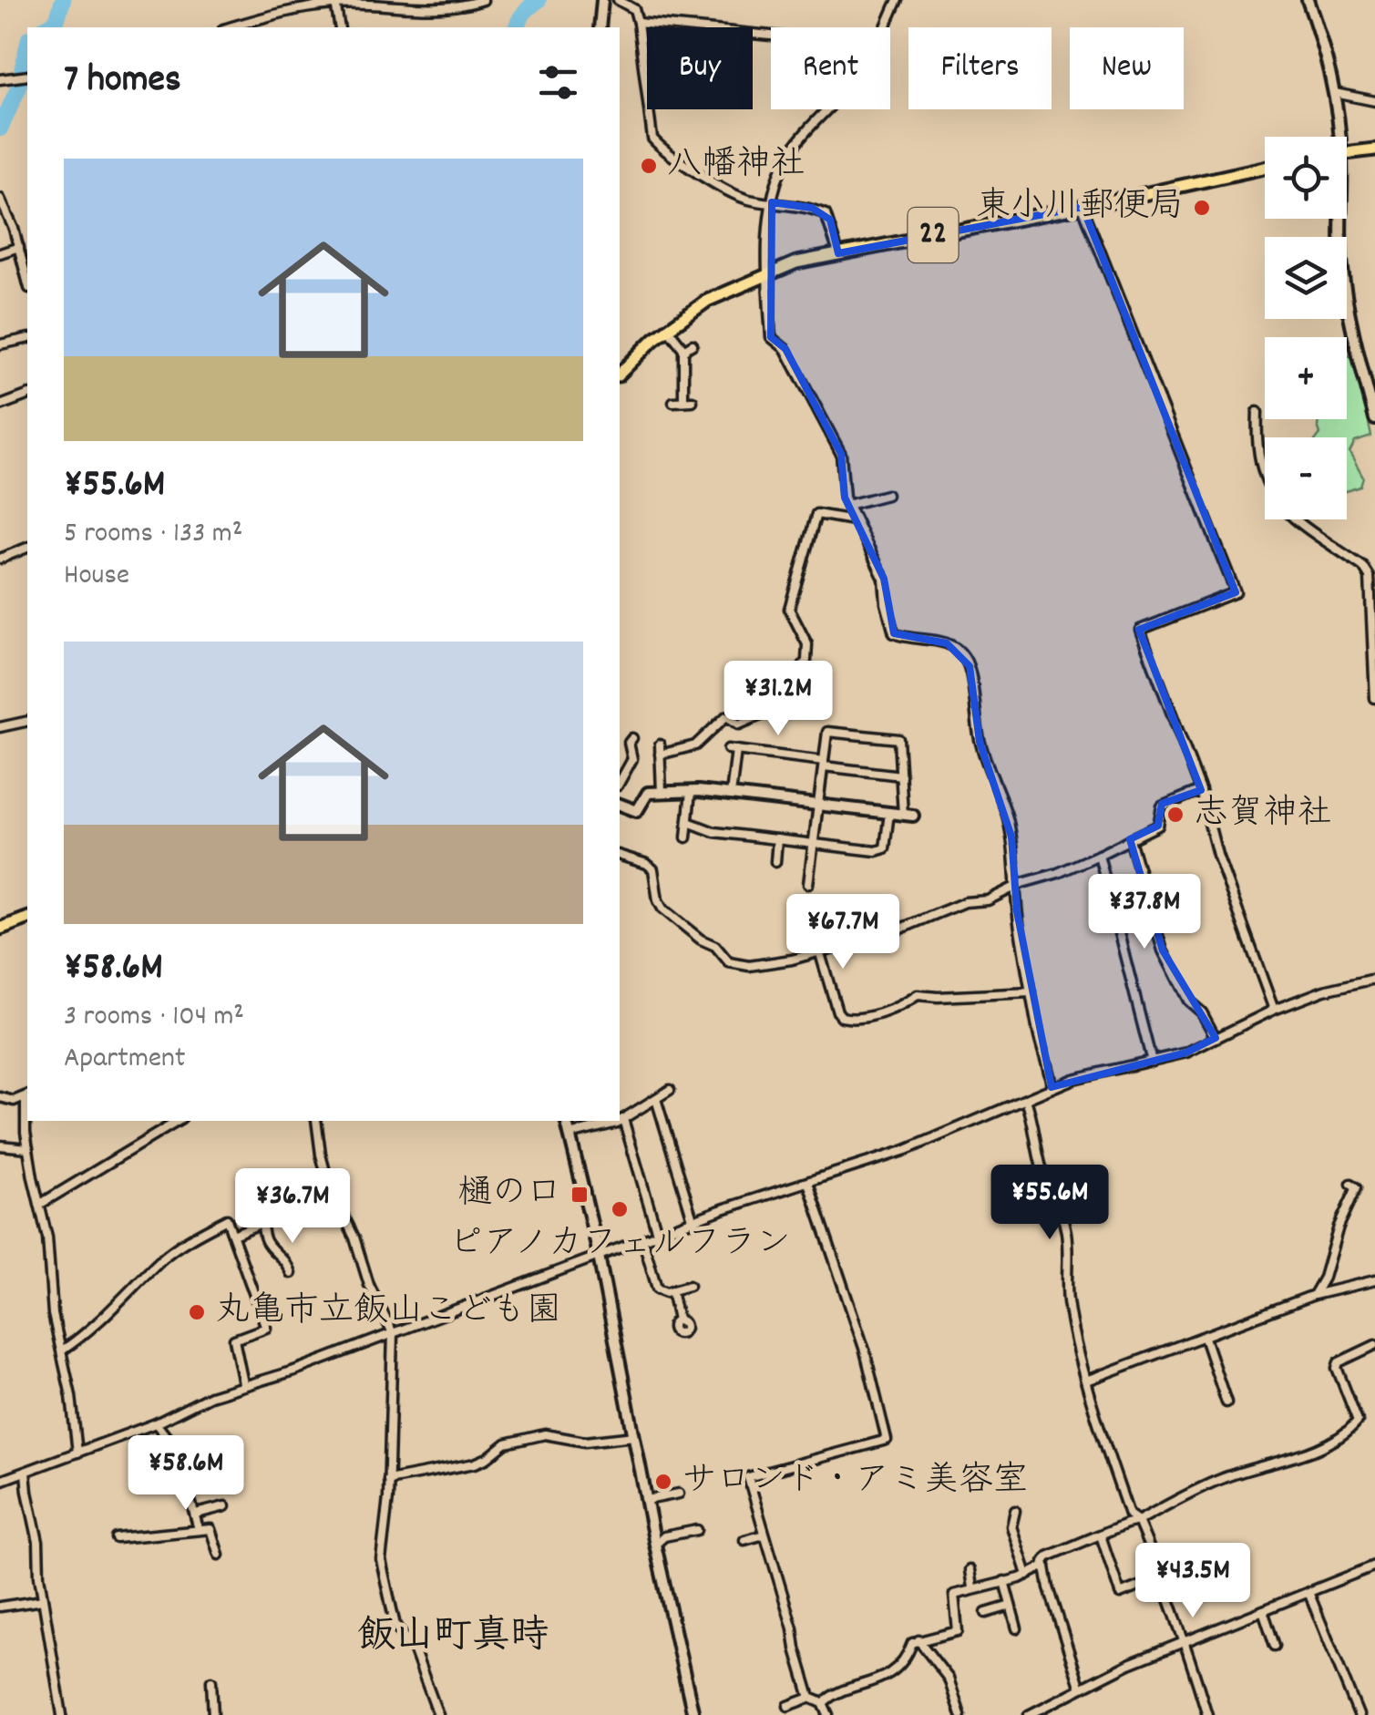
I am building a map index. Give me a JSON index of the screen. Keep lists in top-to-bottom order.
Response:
{
  "streets": {
    "main road": ["22"]
  },
  "districts": ["飯山町真時"],
  "places": {
    "other": [
      "八幡神社",
      "東小川郵便局",
      "志賀神社",
      "ピアノカフェルフラン",
      "丸亀市立飯山こども園",
      "サロンド・アミ美容室"
    ],
    "transit": ["樋の口"]
  },
  "page": {
    "chip": [
      "Buy",
      "Rent",
      "Filters",
      "New"
    ],
    "heading": "7 homes",
    "map_buttons": ["+", "−"],
    "list": [
      {
        "name": "¥55.6M",
        "note": "5 rooms · 133 m² · House"
      },
      {
        "name": "¥58.6M",
        "note": "3 rooms · 104 m² · Apartment"
      }
    ],
    "price": [
      "¥31.2M",
      "¥37.8M",
      "¥67.7M",
      "¥55.6M",
      "¥36.7M",
      "¥58.6M",
      "¥43.5M"
    ]
  }
}
